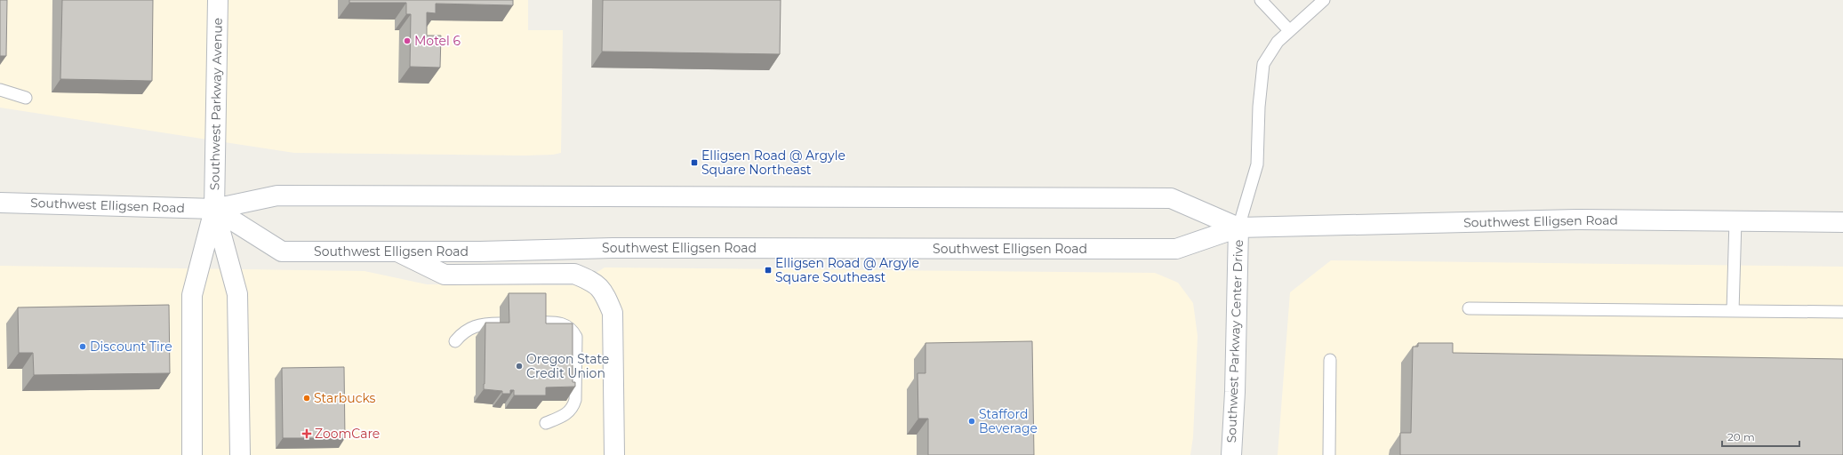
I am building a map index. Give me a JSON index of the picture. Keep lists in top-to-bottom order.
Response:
{
  "streets": {
    "main road": ["Southwest Parkway Avenue", "Southwest Elligsen Road", "Southwest Parkway Center Drive"]
  },
  "crossings": [
    ["Southwest Parkway Avenue", "Southwest Elligsen Road"],
    ["Southwest Elligsen Road", "Southwest Parkway Center Drive"]
  ],
  "places": {
    "other": [
      "Motel 6",
      "Discount Tire",
      "Oregon State Credit Union",
      "Starbucks",
      "Stafford Beverage"
    ],
    "transit": ["Elligsen Road @ Argyle Square Northeast", "Elligsen Road @ Argyle Square Southeast"],
    "health": ["ZoomCare"]
  },
  "scale_bar": "20 m"
}
